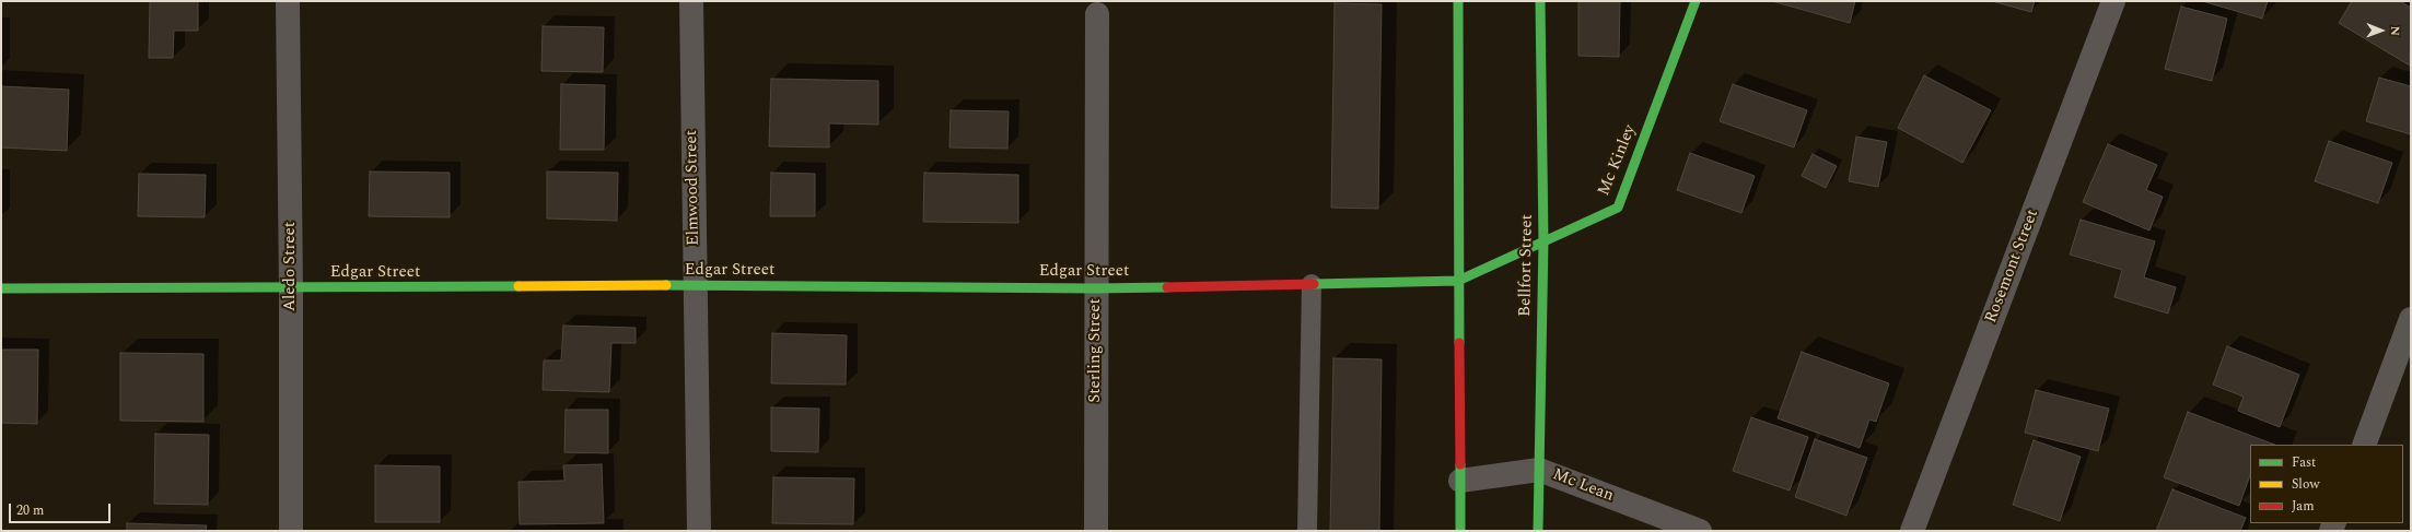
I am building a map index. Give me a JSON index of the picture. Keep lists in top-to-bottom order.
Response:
{
  "streets": {
    "street": [
      "Mc Kinley",
      "Elmwood Street",
      "Bellfort Street",
      "Aledo Street",
      "Rosemont Street",
      "Edgar Street",
      "Sterling Street",
      "Mc Lean"
    ]
  },
  "crossings": [
    ["Mc Kinley", "Bellfort Street"],
    ["Mc Kinley", "Edgar Street"],
    ["Elmwood Street", "Edgar Street"],
    ["Bellfort Street", "Mc Lean"],
    ["Aledo Street", "Edgar Street"],
    ["Edgar Street", "Sterling Street"]
  ],
  "legend": ["Fast", "Slow", "Jam"],
  "scale_bar": "20 m",
  "north": "right"
}
